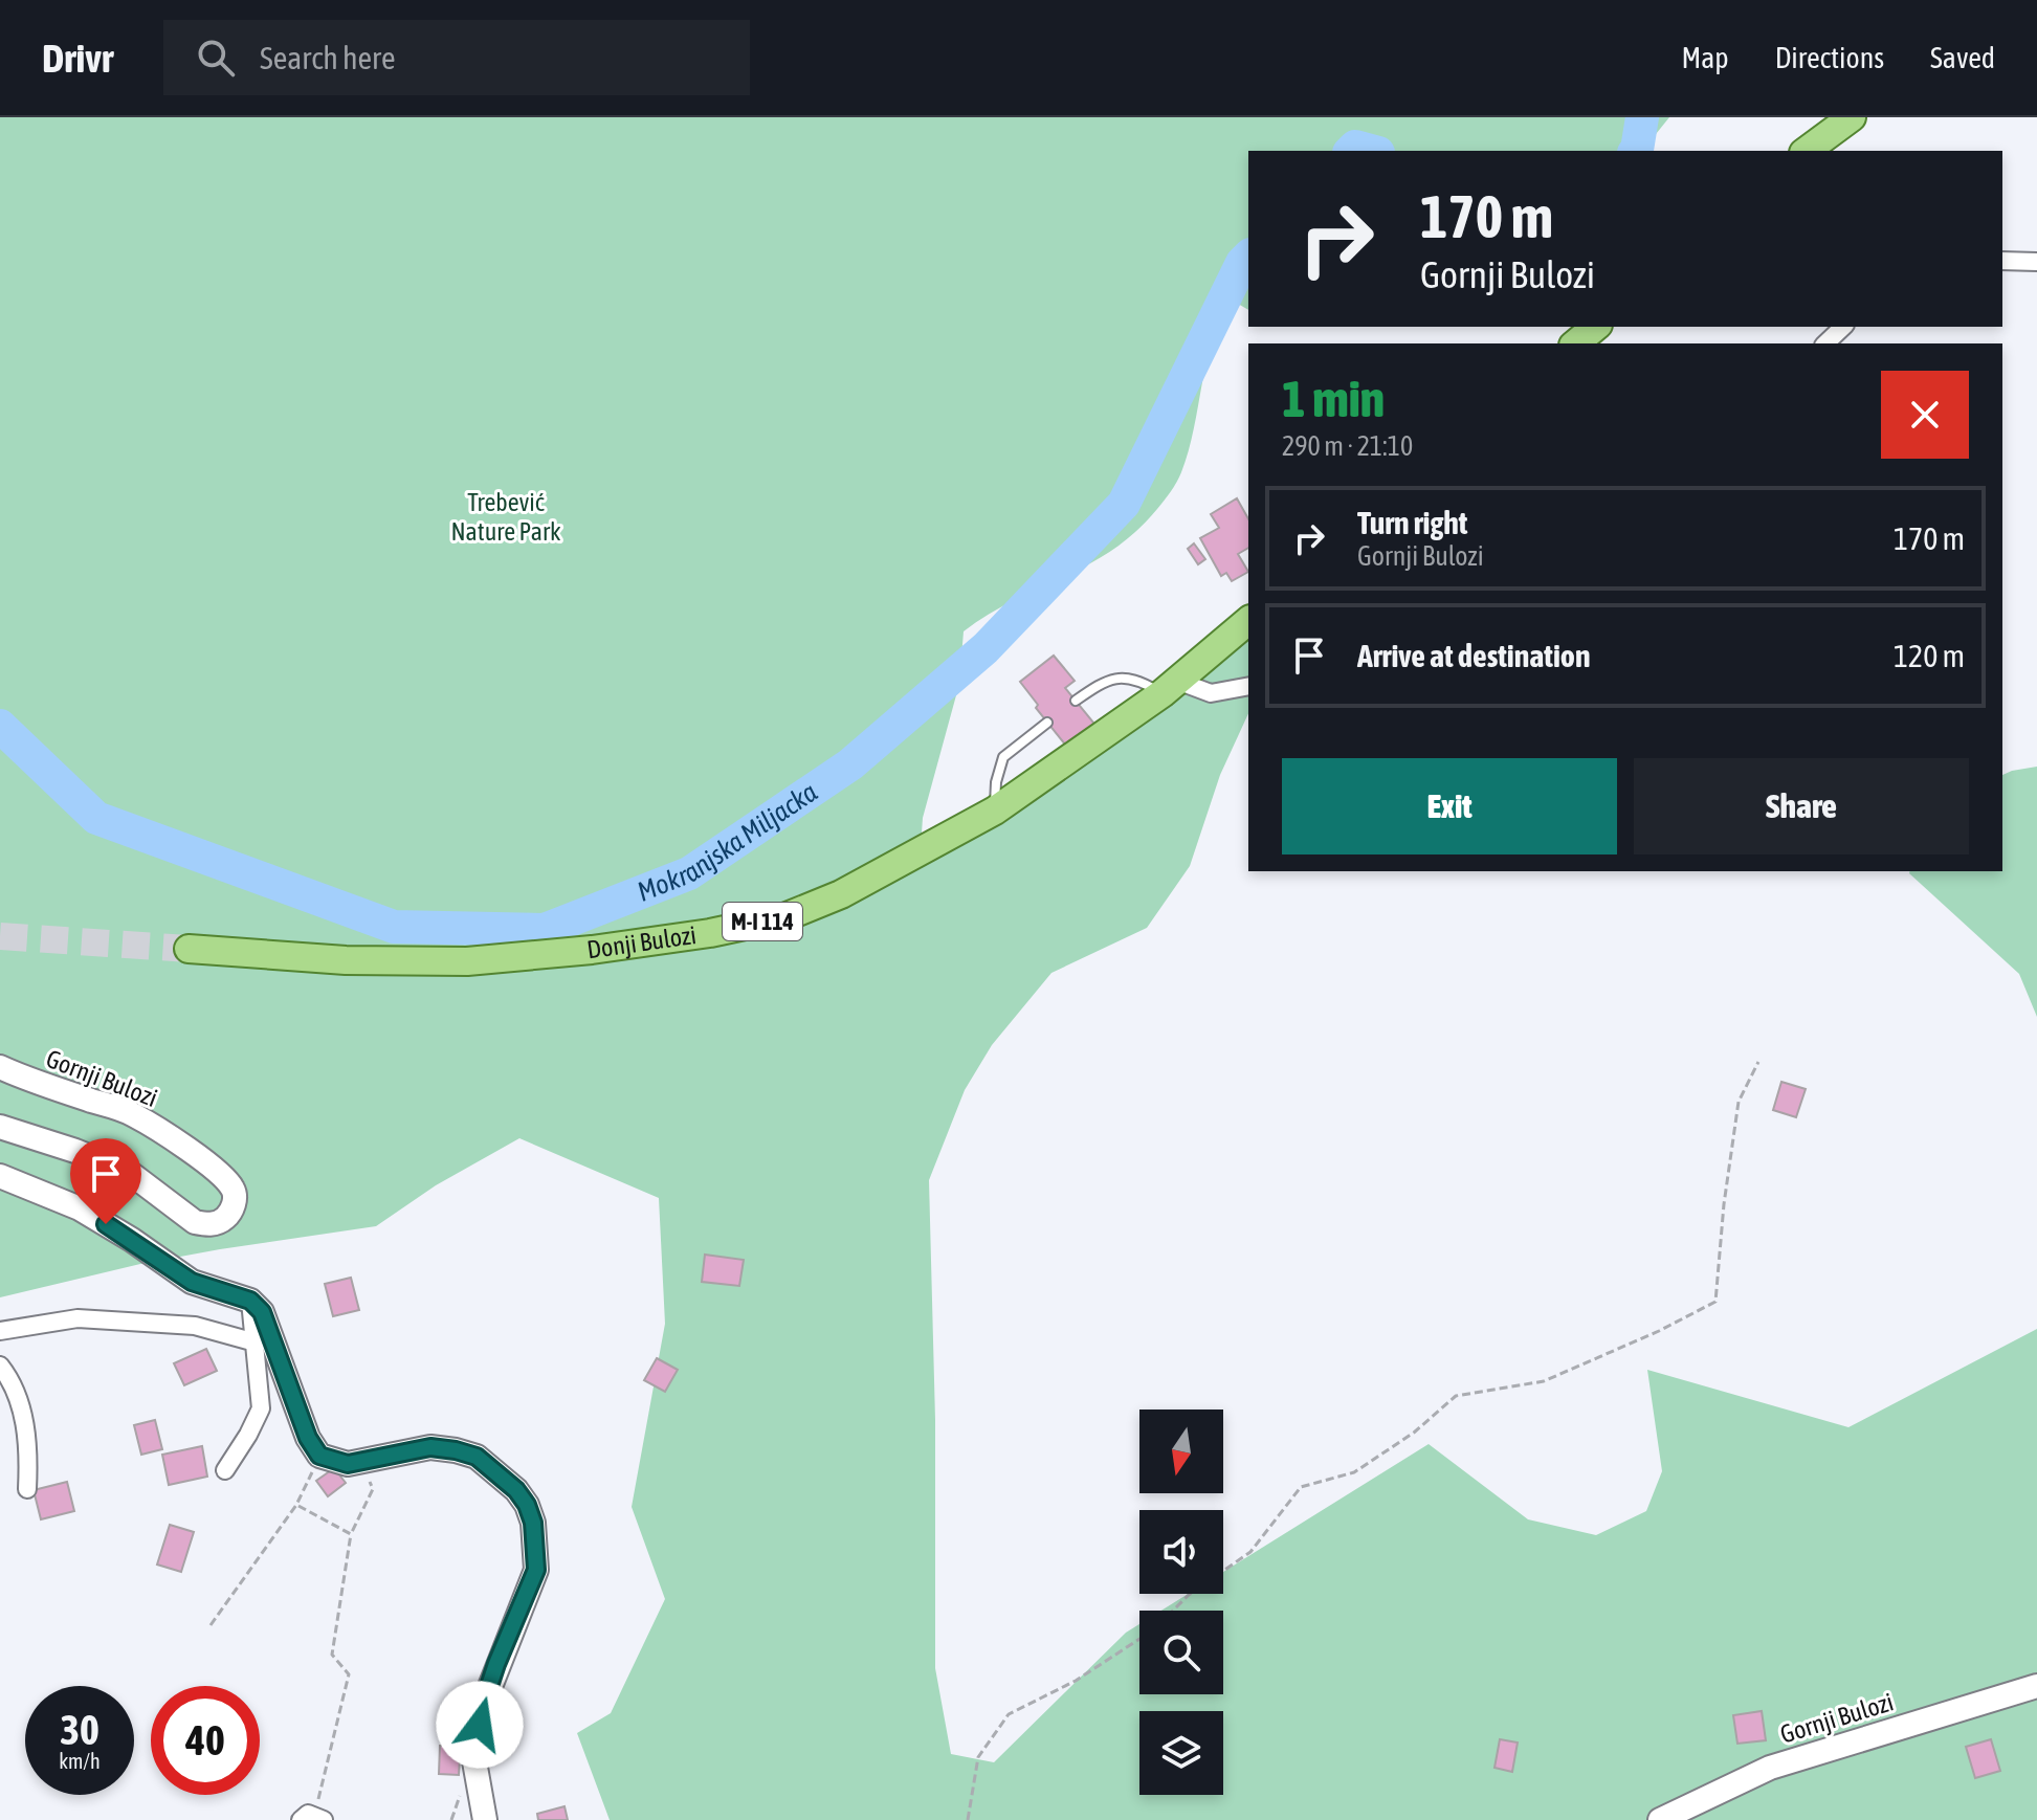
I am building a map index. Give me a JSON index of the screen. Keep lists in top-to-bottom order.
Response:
{
  "streets": {
    "main road": ["M-I 114", "Donji Bulozi"],
    "street": ["Gornji Bulozi"]
  },
  "water": ["Mokranjska Miljacka"],
  "parks": ["Trebević Nature Park"],
  "north": "bottom",
  "page": {
    "header": "Drivr",
    "search": "Search here",
    "nav": ["Map", "Directions", "Saved"],
    "turn": ["170 m", "Gornji Bulozi"],
    "heading": ["1 min", "290 m · 21:10"],
    "list": [
      {
        "name": "Turn right",
        "note": "Gornji Bulozi",
        "value": "170 m"
      },
      {
        "name": "Arrive at destination",
        "value": "120 m"
      }
    ],
    "buttons": ["Exit", "Share"],
    "speed": "30 km/h",
    "limit": "40"
  }
}
